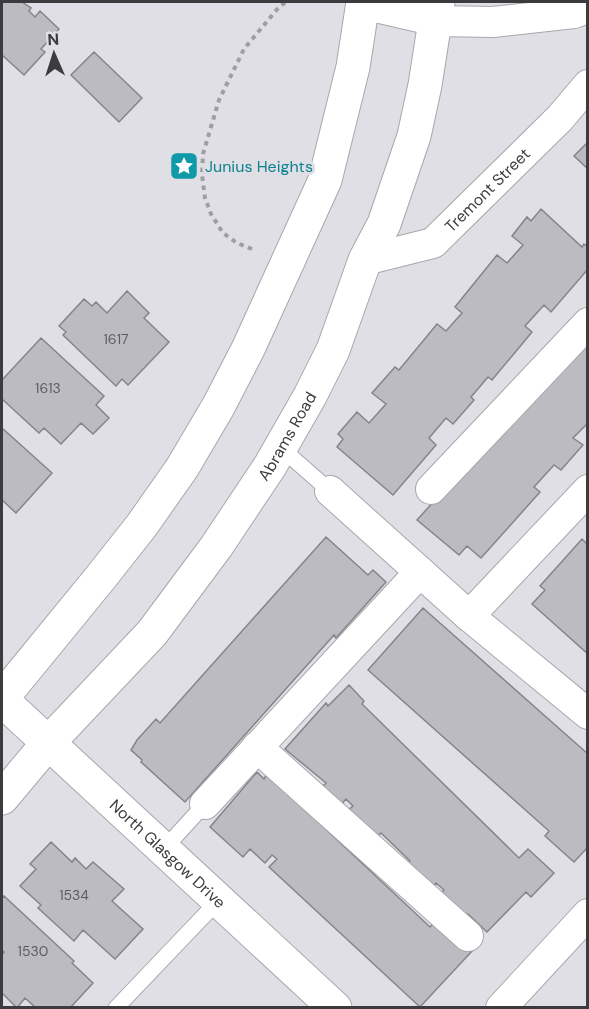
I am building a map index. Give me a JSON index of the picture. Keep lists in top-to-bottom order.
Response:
{
  "streets": {
    "main road": ["Abrams Road", "North Glasgow Drive"],
    "street": ["Tremont Street"]
  },
  "crossings": [
    ["Tremont Street", "Abrams Road"],
    ["Abrams Road", "North Glasgow Drive"]
  ],
  "places": {
    "place": ["Junius Heights"]
  },
  "house_numbers": [
    "1617",
    "1613",
    "1534",
    "1530"
  ],
  "north": "top"
}
